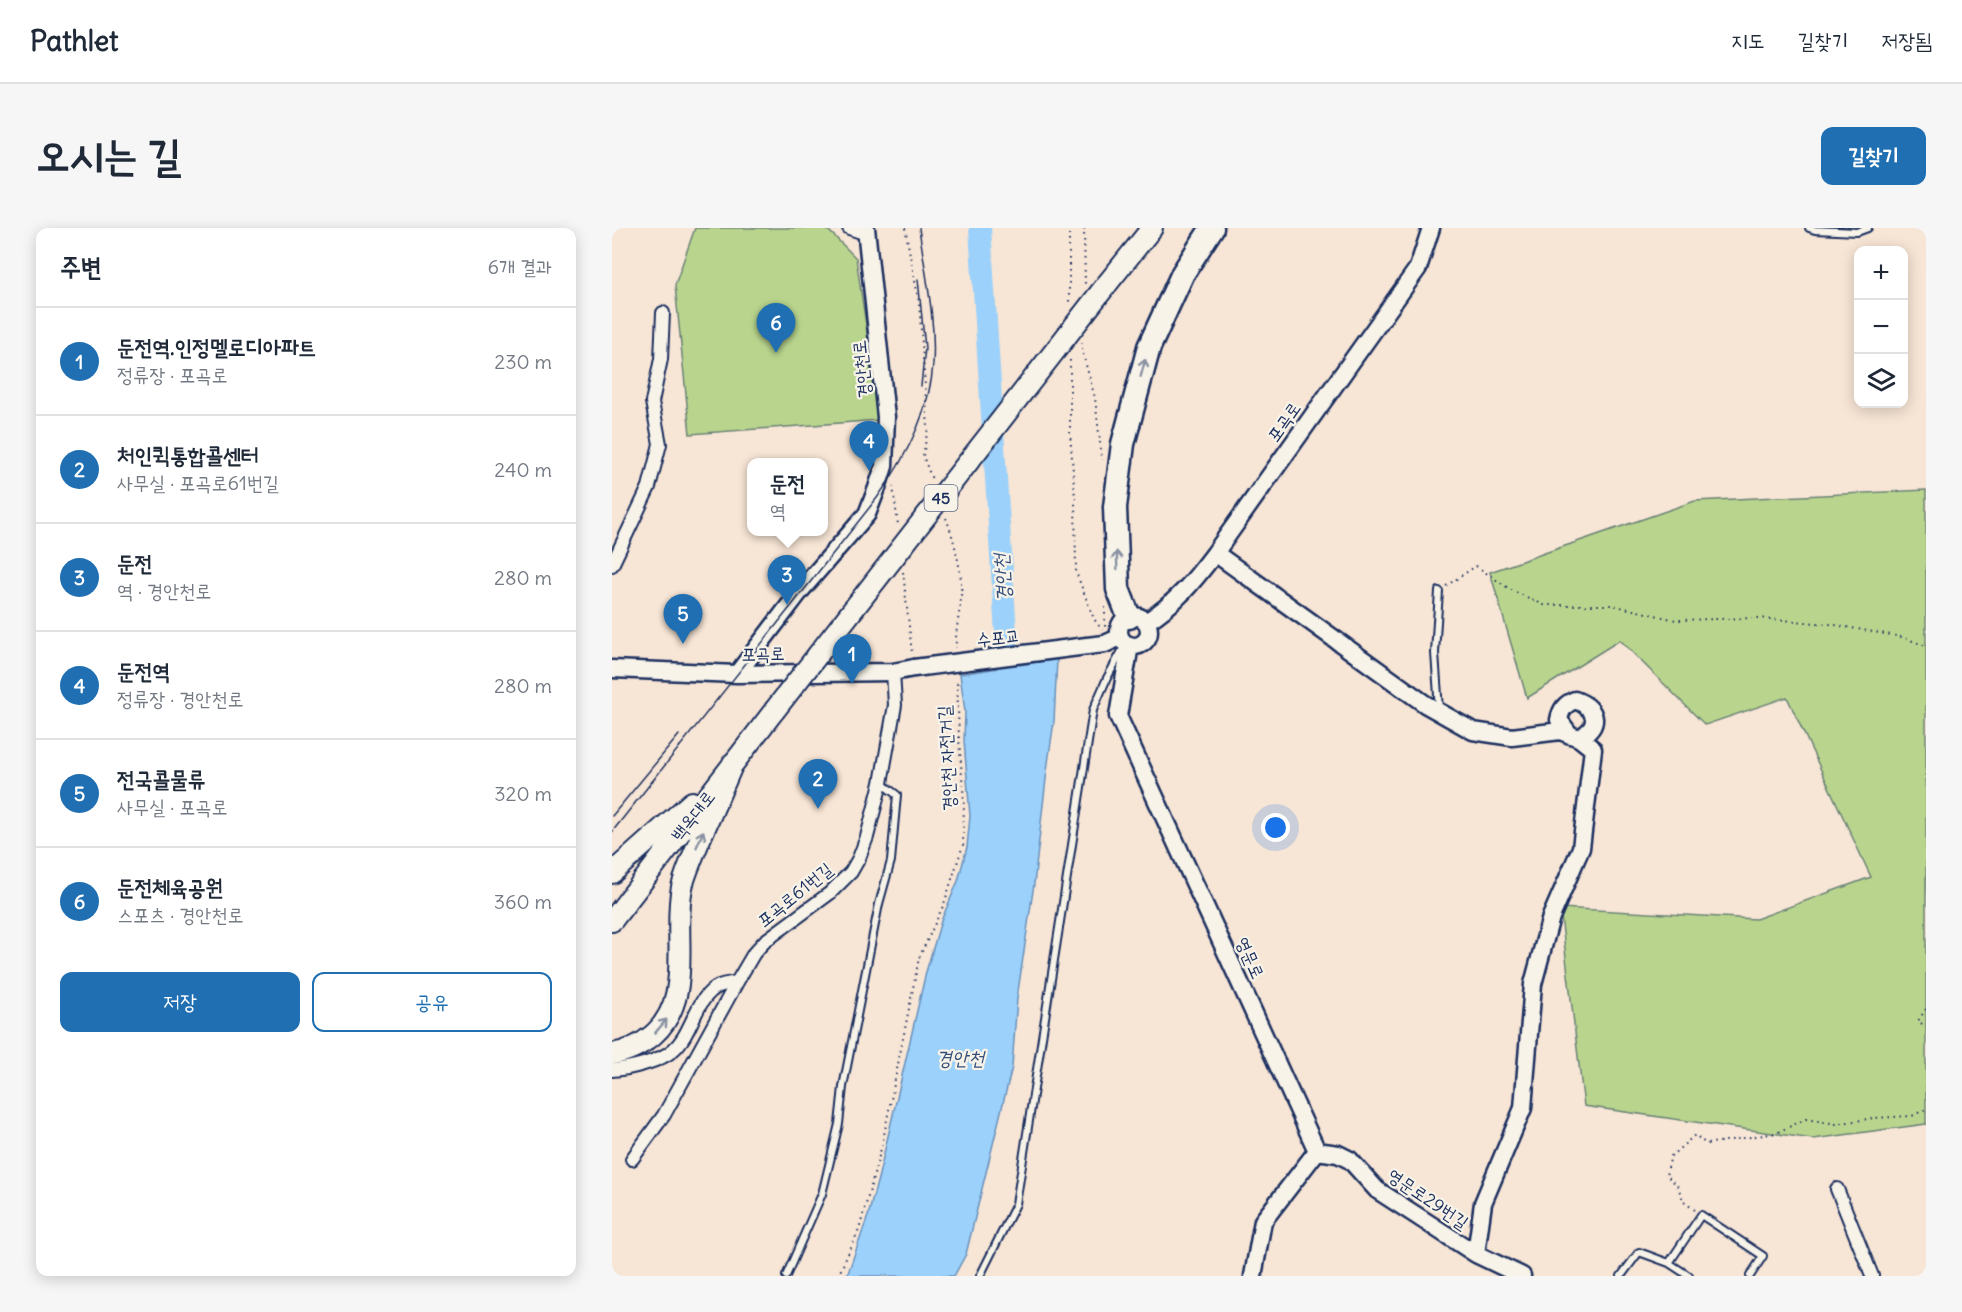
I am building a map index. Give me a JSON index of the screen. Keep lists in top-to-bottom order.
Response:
{
  "streets": {
    "main road": ["45", "백옥대로"],
    "street": [
      "경안천로",
      "포곡로",
      "수포교",
      "포곡로61번길",
      "영문로",
      "영문로29번길"
    ],
    "path": ["경안천 자전거길"]
  },
  "crossings": [
    ["경안천로", "포곡로"],
    ["포곡로", "수포교"],
    ["포곡로", "포곡로61번길"],
    ["포곡로", "영문로"],
    ["영문로", "영문로29번길"]
  ],
  "water": ["경안천"],
  "page": {
    "header": "Pathlet",
    "nav": ["지도", "길찾기", "저장됨"],
    "buttons": [
      "길찾기",
      ["저장", "공유"]
    ],
    "title": "오시는 길",
    "heading": ["주변", "6개 결과"],
    "map_buttons": ["+", "−"],
    "pins": [
      "6",
      "4",
      "3",
      "5",
      "1",
      "2"
    ],
    "list": [
      {
        "mark": "1",
        "name": "둔전역.인정멜로디아파트",
        "note": "정류장 · 포곡로",
        "value": "230 m"
      },
      {
        "mark": "2",
        "name": "처인퀵통합콜센터",
        "note": "사무실 · 포곡로61번길",
        "value": "240 m"
      },
      {
        "mark": "3",
        "name": "둔전",
        "note": "역 · 경안천로",
        "value": "280 m"
      },
      {
        "mark": "4",
        "name": "둔전역",
        "note": "정류장 · 경안천로",
        "value": "280 m"
      },
      {
        "mark": "5",
        "name": "전국콜물류",
        "note": "사무실 · 포곡로",
        "value": "320 m"
      },
      {
        "mark": "6",
        "name": "둔전체육공원",
        "note": "스포츠 · 경안천로",
        "value": "360 m"
      }
    ],
    "popup": ["둔전", "역"]
  }
}
